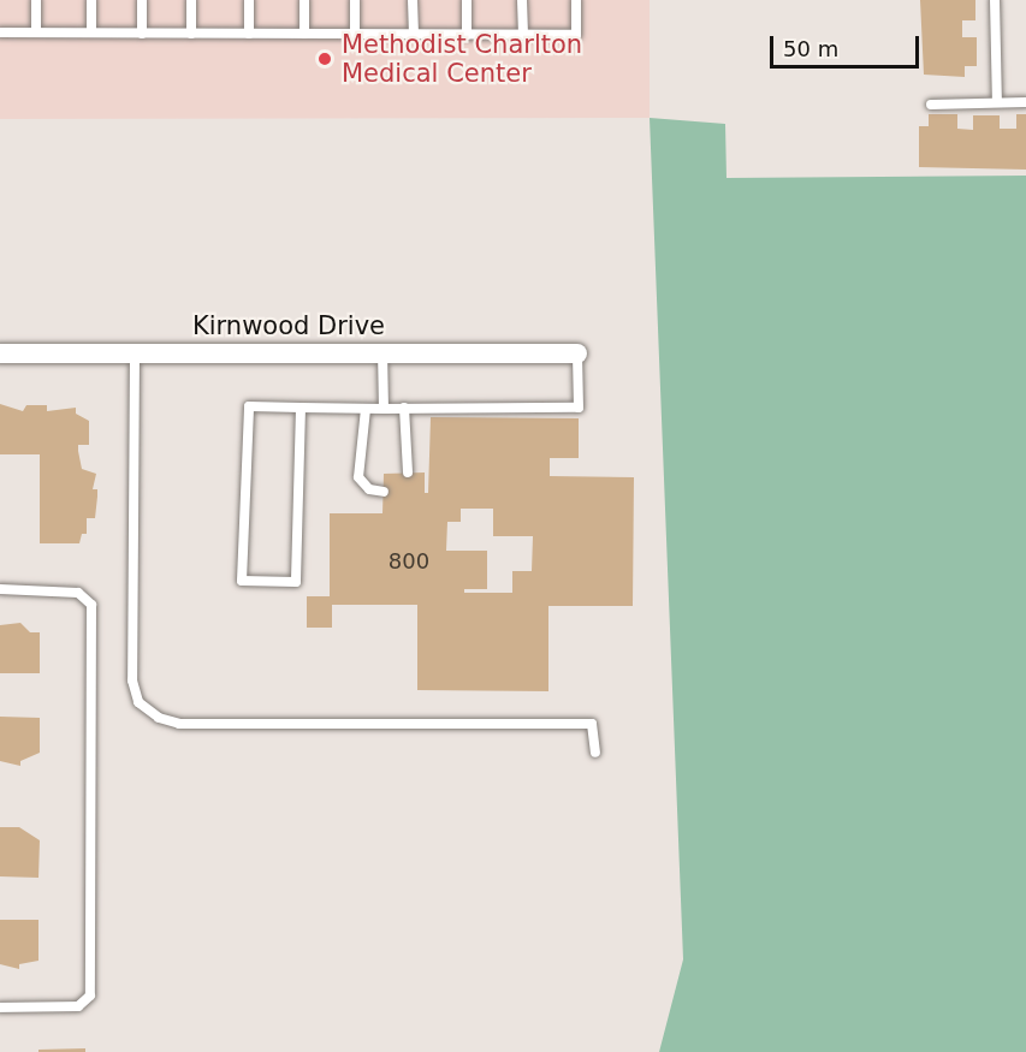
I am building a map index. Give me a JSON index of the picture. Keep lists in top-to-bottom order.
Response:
{
  "streets": {
    "street": ["Kirnwood Drive"]
  },
  "places": ["Methodist Charlton Medical Center"],
  "house_numbers": ["800"],
  "scale_bar": "50 m"
}
